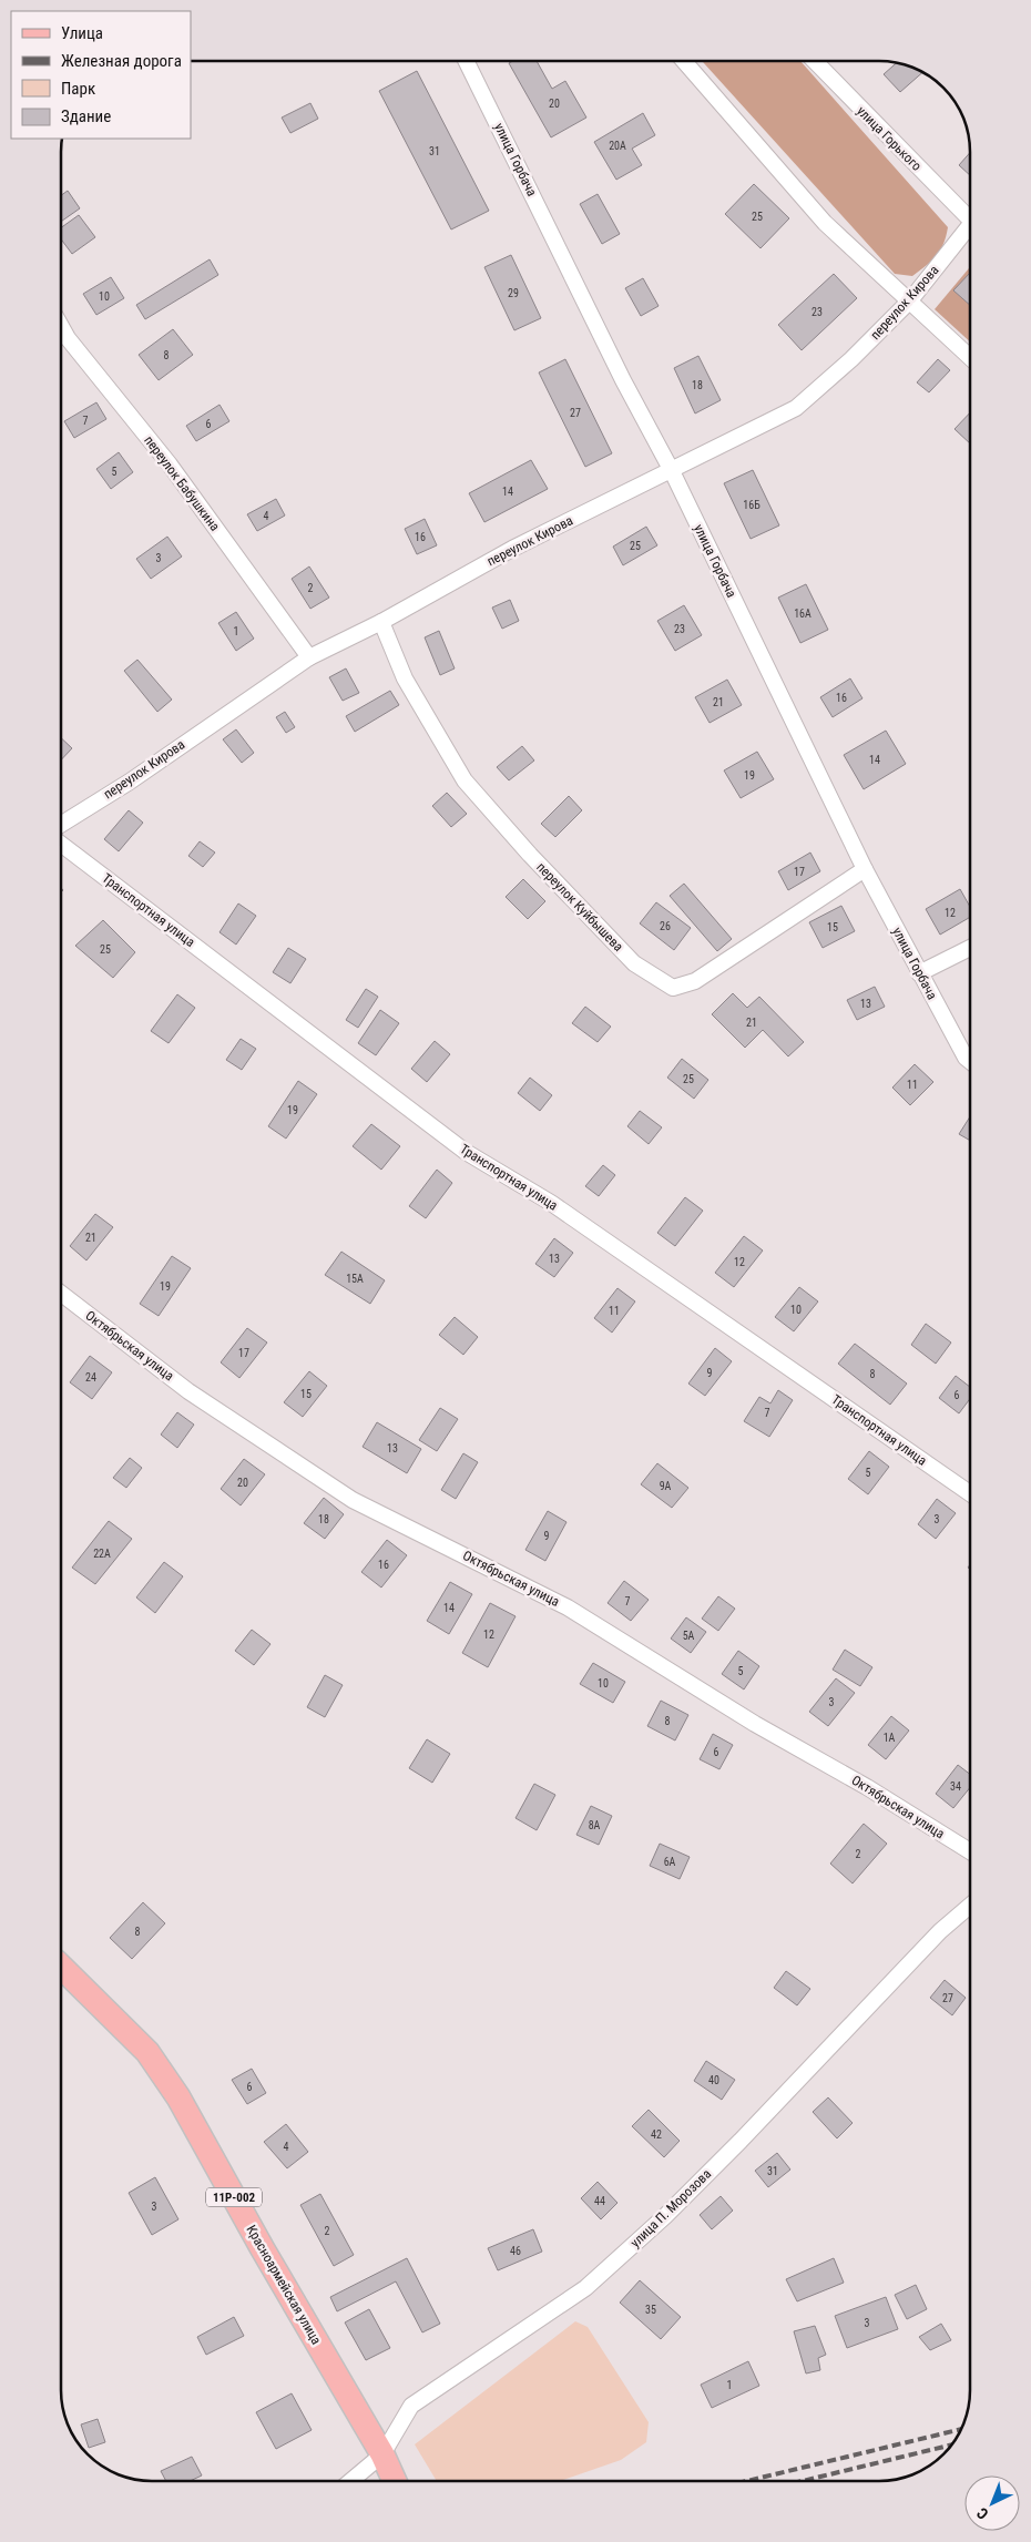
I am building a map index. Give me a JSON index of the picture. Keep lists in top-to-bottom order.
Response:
{
  "streets": {
    "main road": ["11Р-002", "Красноармейская улица"],
    "street": [
      "улица Горького",
      "улица Горбача",
      "переулок Кирова",
      "переулок Бабушкина",
      "переулок Куйбышева",
      "Транспортная улица",
      "Октябрьская улица",
      "улица П. Морозова"
    ]
  },
  "crossings": [
    ["улица Горбача", "переулок Кирова"],
    ["улица Горбача", "переулок Куйбышева"],
    ["переулок Кирова", "переулок Бабушкина"],
    ["переулок Кирова", "переулок Куйбышева"],
    ["улица П. Морозова", "Красноармейская улица"]
  ],
  "house_numbers": [
    "20",
    "20А",
    "31",
    "25",
    "29",
    "10",
    "23",
    "8",
    "18",
    "27",
    "7",
    "6",
    "5",
    "14",
    "16Б",
    "4",
    "16",
    "25",
    "3",
    "2",
    "16А",
    "23",
    "1",
    "16",
    "21",
    "14",
    "19",
    "17",
    "12",
    "26",
    "15",
    "25",
    "13",
    "21",
    "25",
    "11",
    "19",
    "21",
    "13",
    "12",
    "15А",
    "19",
    "10",
    "11",
    "17",
    "9",
    "8",
    "24",
    "15",
    "6",
    "7",
    "13",
    "5",
    "20",
    "9А",
    "18",
    "3",
    "9",
    "22А",
    "16",
    "7",
    "14",
    "12",
    "5А",
    "5",
    "10",
    "3",
    "8",
    "1А",
    "6",
    "34",
    "8А",
    "2",
    "6А",
    "8",
    "27",
    "40",
    "6",
    "42",
    "4",
    "31",
    "44",
    "3",
    "2",
    "46",
    "35",
    "3",
    "1"
  ],
  "legend": [
    "Улица",
    "Железная дорога",
    "Парк",
    "Здание"
  ],
  "north": "bottom left"
}
